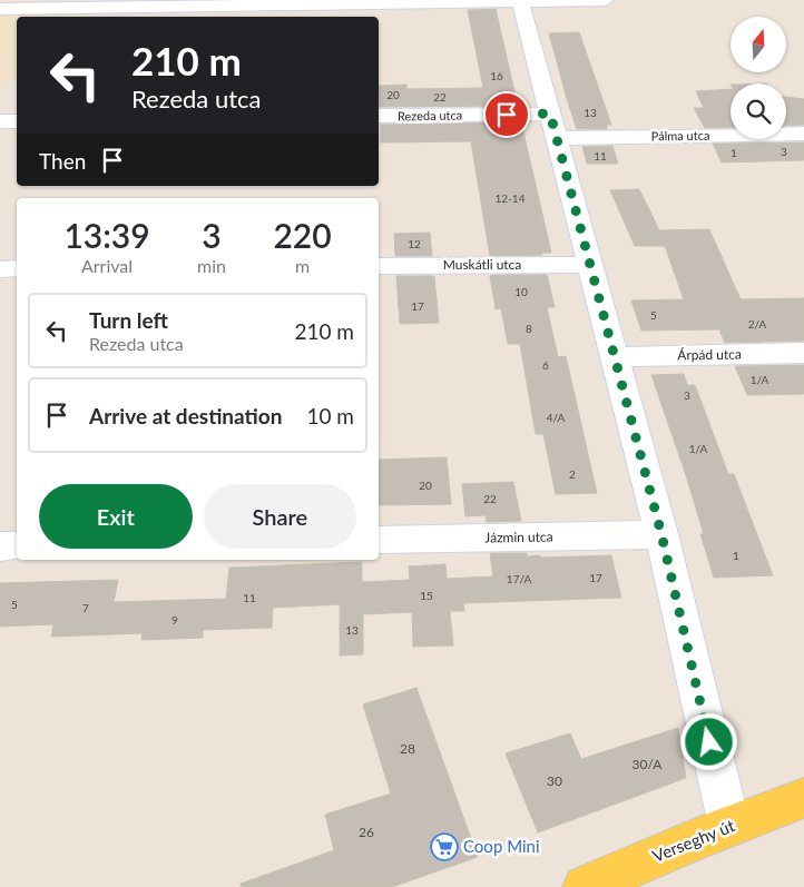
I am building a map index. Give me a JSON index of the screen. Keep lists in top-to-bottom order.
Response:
{
  "streets": {
    "main road": ["Verseghy út"],
    "street": [
      "Rezeda utca",
      "Pálma utca",
      "Muskátli utca",
      "Árpád utca",
      "Jázmin utca"
    ]
  },
  "crossings": [
    ["Rezeda utca", "Pálma utca"]
  ],
  "places": {
    "supermarket": ["Coop Mini"]
  },
  "house_numbers": [
    "16",
    "20",
    "22",
    "13",
    "3",
    "1",
    "11",
    "12-14",
    "12",
    "10",
    "17",
    "5",
    "2/A",
    "8",
    "6",
    "1/A",
    "3",
    "4/A",
    "1/A",
    "2",
    "20",
    "22",
    "1",
    "17",
    "17/A",
    "15",
    "11",
    "5",
    "7",
    "9",
    "13",
    "28",
    "30/A",
    "30",
    "26"
  ],
  "north": "top",
  "page": {
    "turn": ["210 m", "Rezeda utca"],
    "then": "Then",
    "eta": [
      "13:39",
      "Arrival",
      "3",
      "min",
      "220",
      "m"
    ],
    "list": [
      {
        "name": "Turn left",
        "note": "Rezeda utca",
        "value": "210 m"
      },
      {
        "name": "Arrive at destination",
        "value": "10 m"
      }
    ],
    "buttons": ["Exit", "Share"]
  }
}
